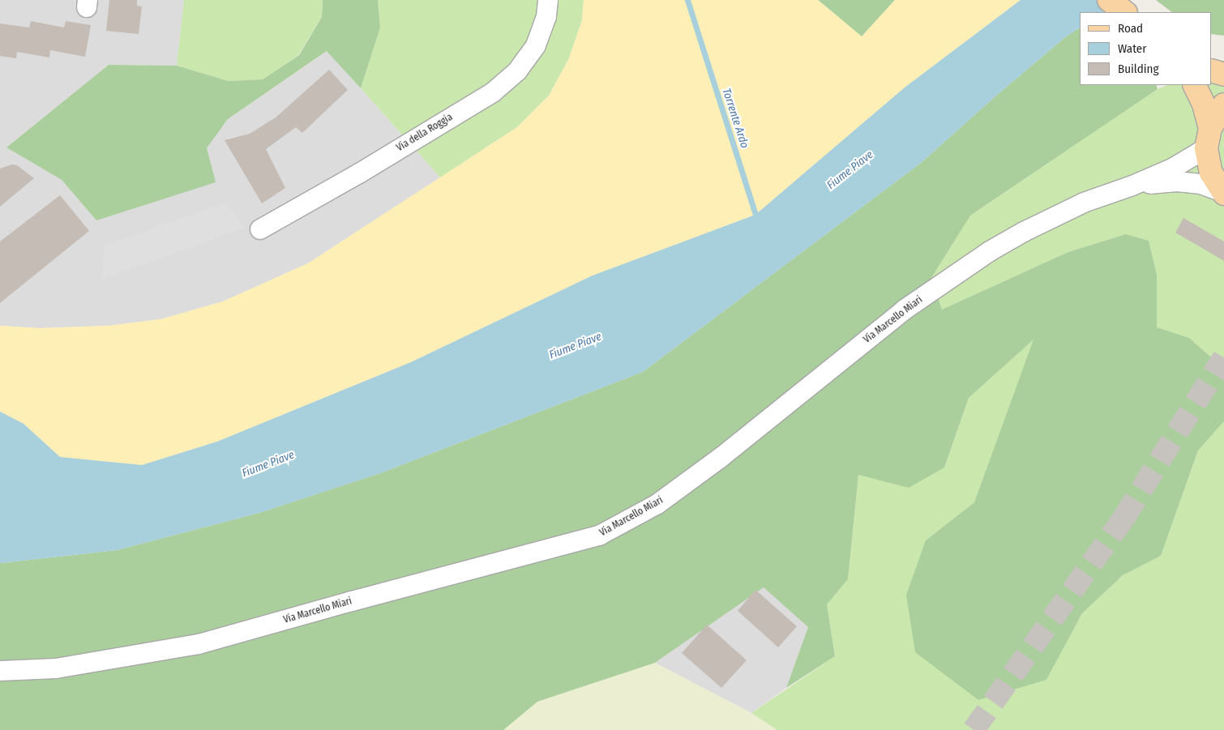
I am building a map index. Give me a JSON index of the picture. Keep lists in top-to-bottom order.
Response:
{
  "streets": {
    "main road": ["Via Marcello Miari"],
    "street": ["Via della Roggia"]
  },
  "water": ["Torrente Ardo", "Fiume Piave"],
  "legend": ["Road", "Water", "Building"]
}
